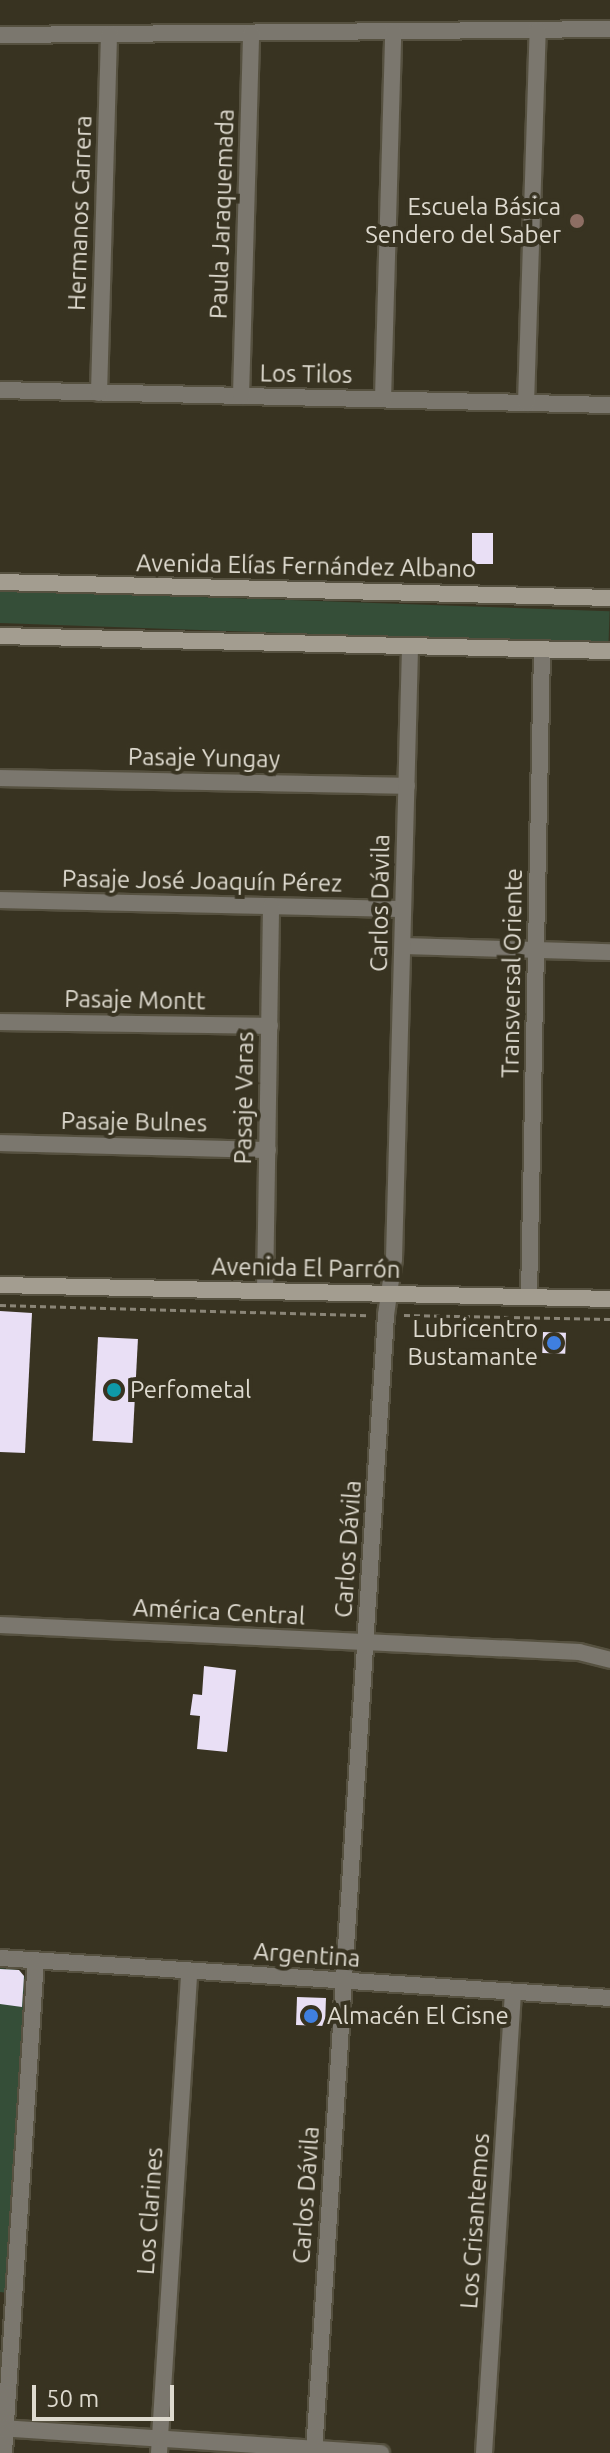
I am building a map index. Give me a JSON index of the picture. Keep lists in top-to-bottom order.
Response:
{
  "streets": {
    "main road": ["Avenida Elías Fernández Albano", "Avenida El Parrón"],
    "street": [
      "Hermanos Carrera",
      "Paula Jaraquemada",
      "Los Tilos",
      "Pasaje Yungay",
      "Pasaje José Joaquín Pérez",
      "Carlos Dávila",
      "Transversal Oriente",
      "Pasaje Montt",
      "Pasaje Varas",
      "Pasaje Bulnes",
      "América Central",
      "Argentina",
      "Los Clarines",
      "Los Crisantemos"
    ]
  },
  "crossings": [
    ["Hermanos Carrera", "Los Tilos"],
    ["Paula Jaraquemada", "Los Tilos"],
    ["Pasaje Yungay", "Carlos Dávila"],
    ["Pasaje José Joaquín Pérez", "Carlos Dávila"],
    ["Pasaje José Joaquín Pérez", "Pasaje Varas"],
    ["Carlos Dávila", "Avenida El Parrón"],
    ["Carlos Dávila", "América Central"],
    ["Carlos Dávila", "Argentina"],
    ["Transversal Oriente", "Avenida El Parrón"],
    ["Pasaje Montt", "Pasaje Varas"],
    ["Pasaje Varas", "Pasaje Bulnes"],
    ["Pasaje Varas", "Avenida El Parrón"],
    ["Argentina", "Los Clarines"],
    ["Argentina", "Los Crisantemos"]
  ],
  "places": [
    "Escuela Básica Sendero del Saber",
    "Lubricentro Bustamante",
    "Perfometal",
    "Almacén El Cisne"
  ],
  "scale_bar": "50 m"
}
